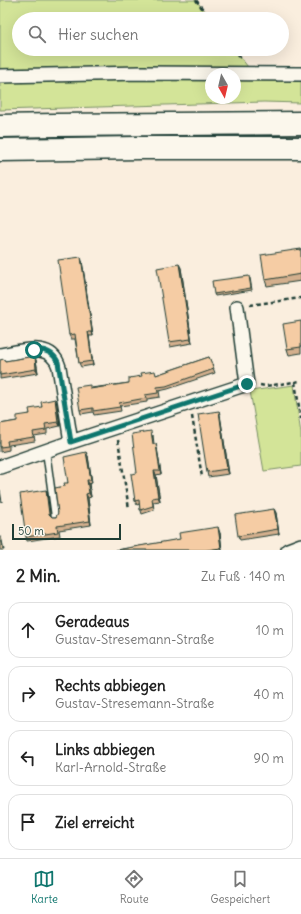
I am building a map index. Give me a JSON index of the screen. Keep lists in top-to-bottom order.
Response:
{
  "scale_bar": "50 m",
  "north": "bottom",
  "page": {
    "search": "Hier suchen",
    "scale": "50 m",
    "heading": ["2 Min.", "Zu Fuß · 140 m"],
    "list": [
      ["Geradeaus", "Gustav-Stresemann-Straße", "10 m"],
      ["Rechts abbiegen", "Gustav-Stresemann-Straße", "40 m"],
      ["Links abbiegen", "Karl-Arnold-Straße", "90 m"],
      "Ziel erreicht"
    ],
    "nav": ["Karte", "Route", "Gespeichert"]
  }
}
